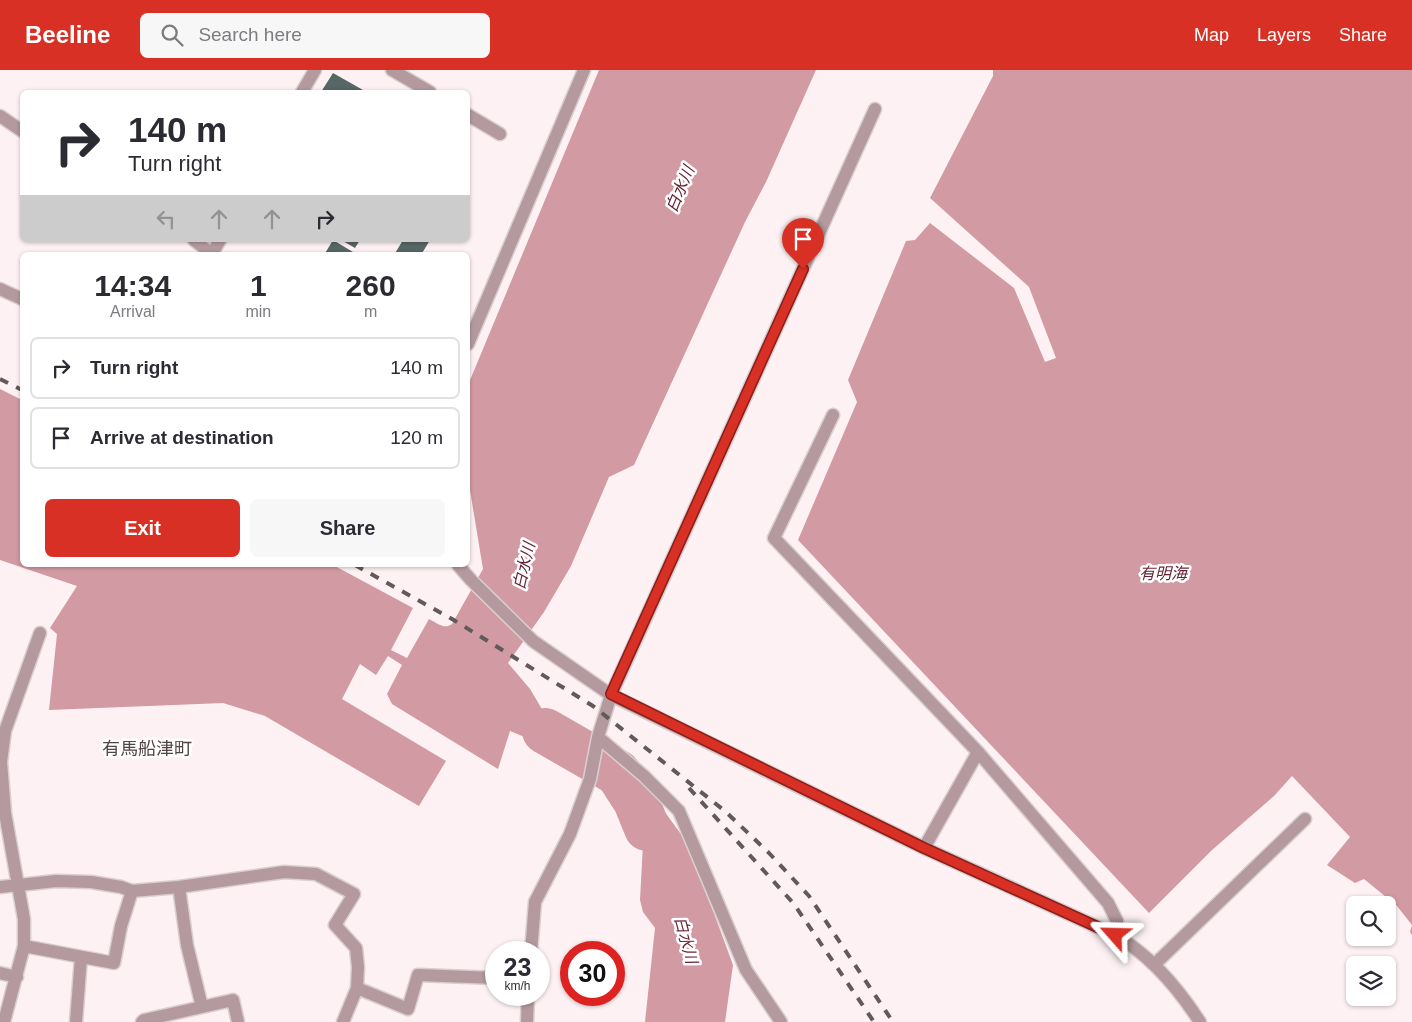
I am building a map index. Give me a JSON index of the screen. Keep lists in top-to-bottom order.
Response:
{
  "districts": ["有馬船津町"],
  "water": ["白水川", "有明海"],
  "page": {
    "header": "Beeline",
    "search": "Search here",
    "nav": ["Map", "Layers", "Share"],
    "turn": ["140 m", "Turn right"],
    "eta": [
      "14:34",
      "Arrival",
      "1",
      "min",
      "260",
      "m"
    ],
    "list": [
      {
        "name": "Turn right",
        "value": "140 m"
      },
      {
        "name": "Arrive at destination",
        "value": "120 m"
      }
    ],
    "buttons": ["Exit", "Share"],
    "speed": "23 km/h",
    "limit": "30"
  }
}
